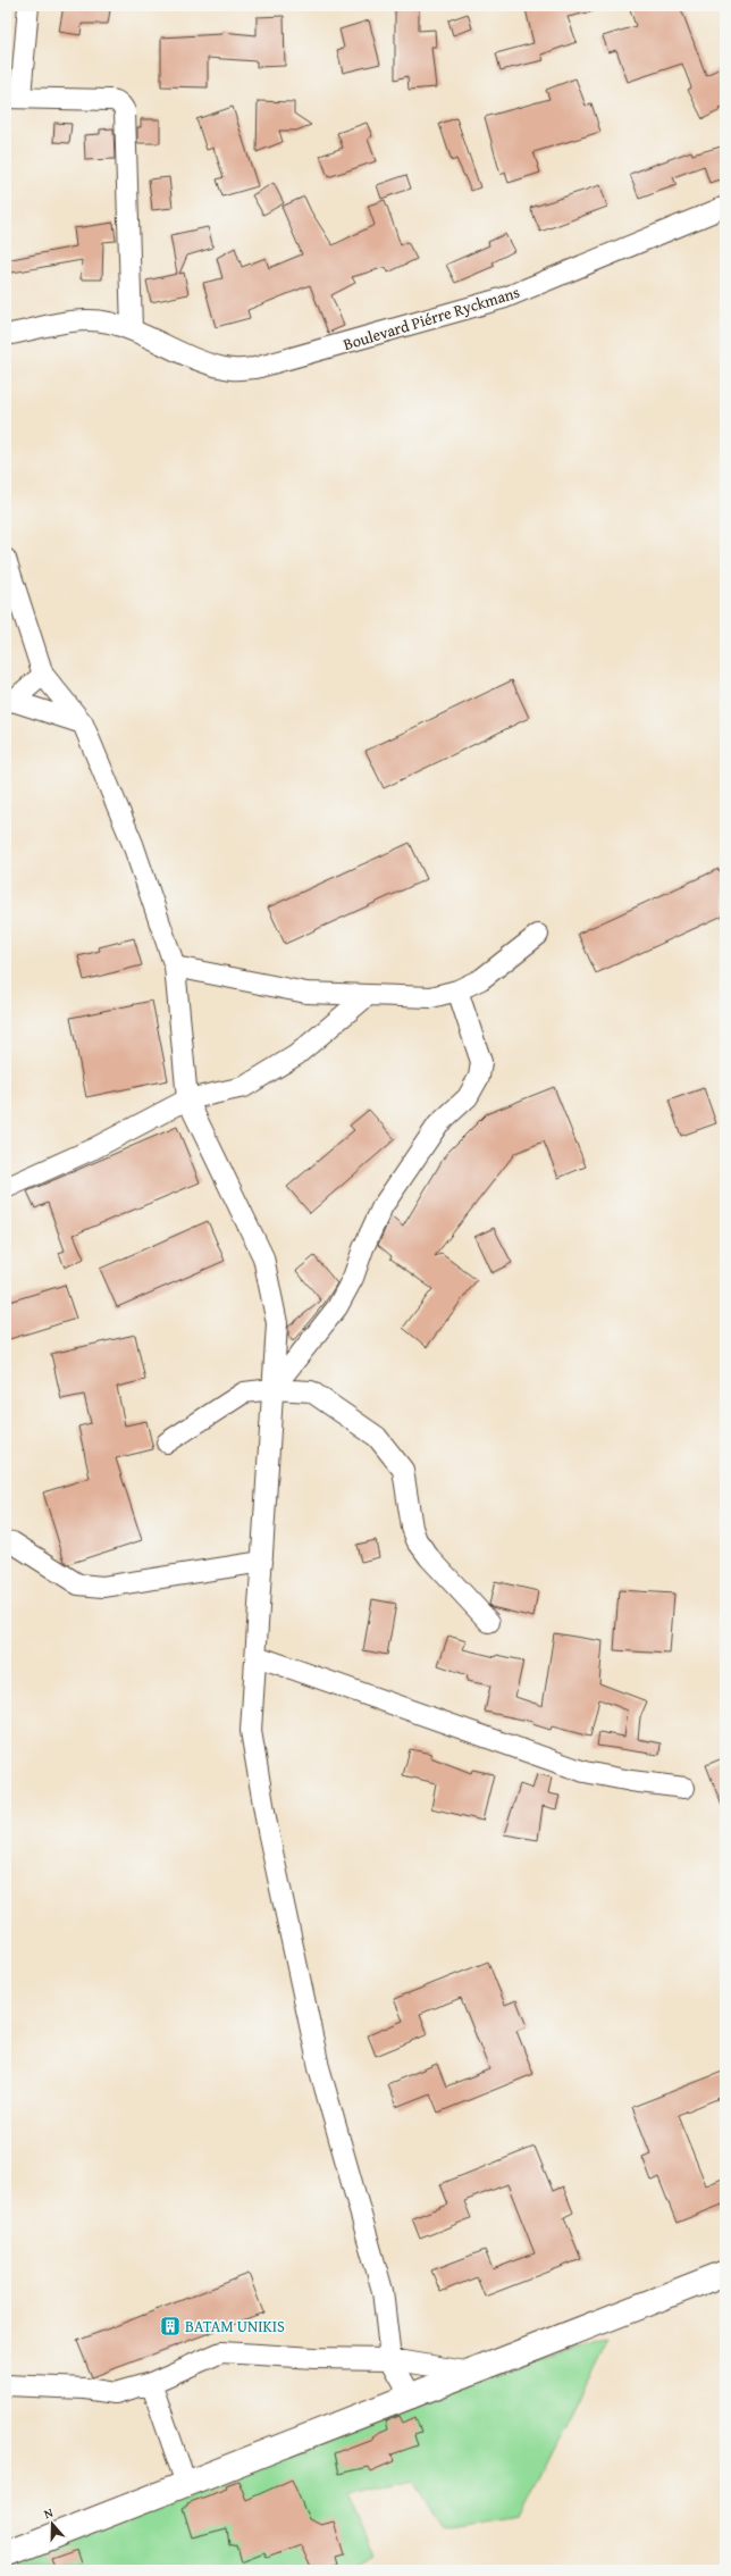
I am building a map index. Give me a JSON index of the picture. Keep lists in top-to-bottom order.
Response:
{
  "streets": {
    "street": ["Boulevard Piérre Ryckmans"]
  },
  "places": {
    "building": ["BATAM UNIKIS"]
  },
  "north": "top"
}
